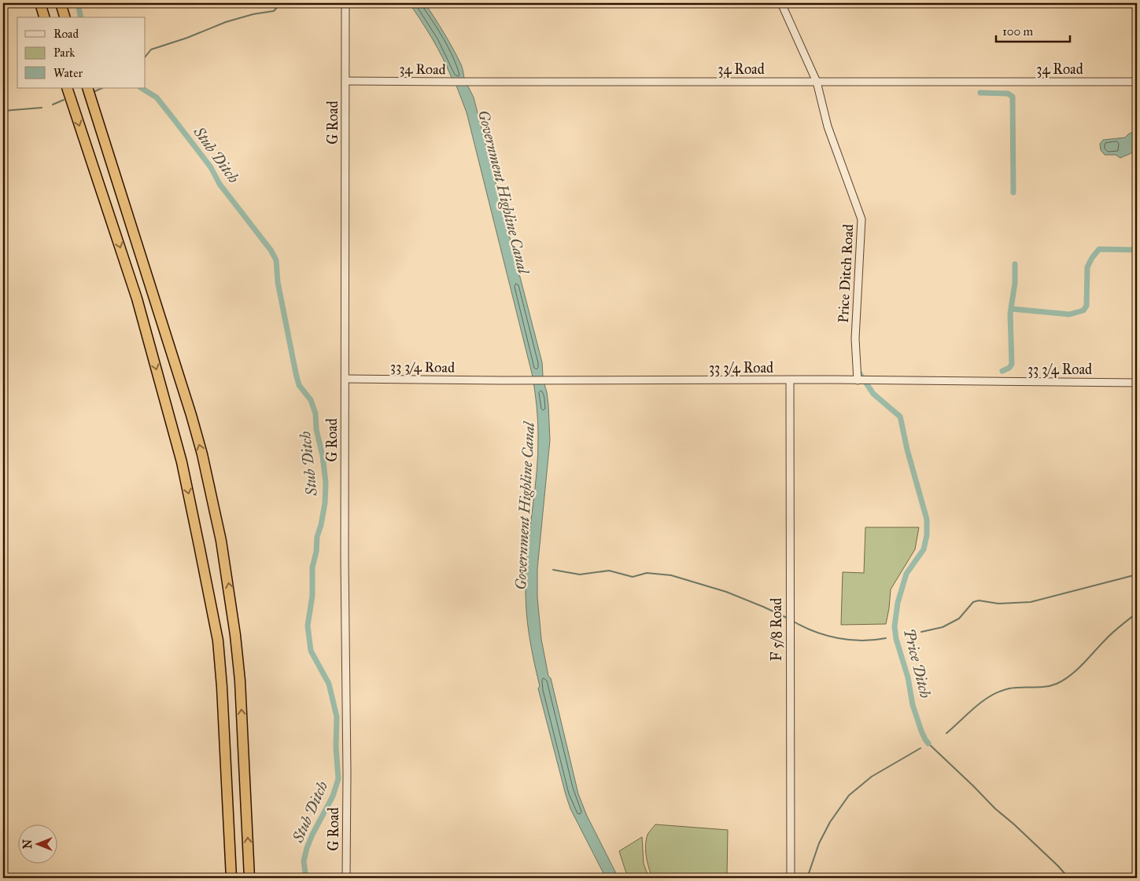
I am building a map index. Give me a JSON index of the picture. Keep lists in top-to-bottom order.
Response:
{
  "streets": {
    "street": [
      "34 Road",
      "G Road",
      "Price Ditch Road",
      "33 3/4 Road",
      "F 5/8 Road"
    ]
  },
  "crossings": [
    ["34 Road", "G Road"],
    ["34 Road", "Price Ditch Road"],
    ["G Road", "33 3/4 Road"],
    ["Price Ditch Road", "33 3/4 Road"],
    ["33 3/4 Road", "F 5/8 Road"]
  ],
  "water": ["Stub Ditch", "Government Highline Canal", "Price Ditch"],
  "legend": ["Road", "Park", "Water"],
  "scale_bar": "100 m",
  "north": "left"
}
